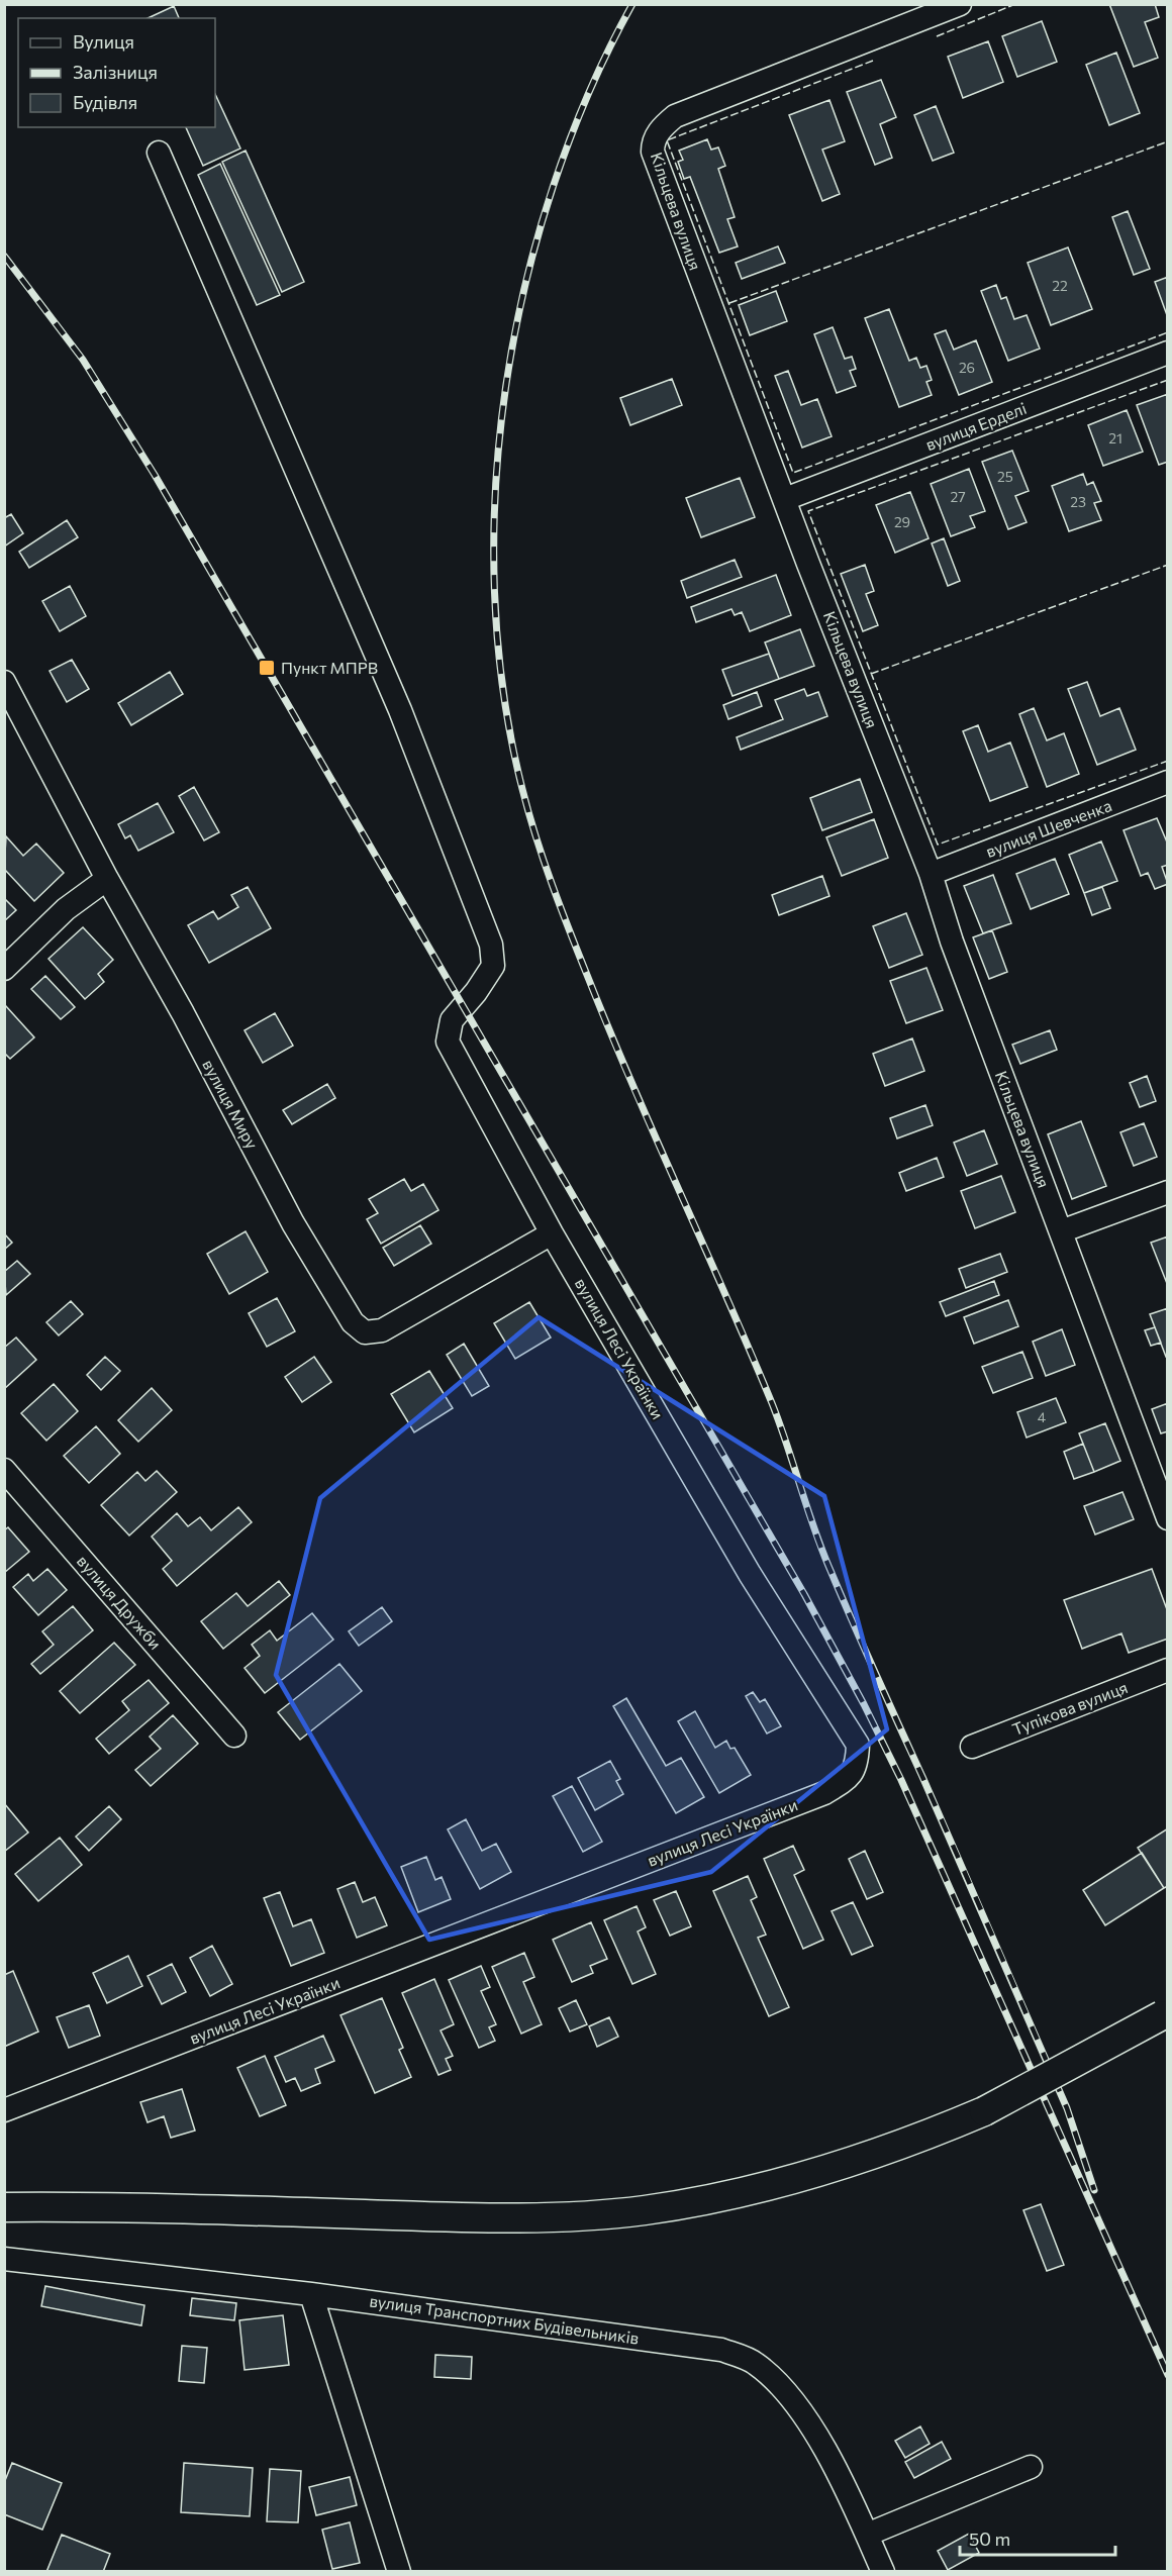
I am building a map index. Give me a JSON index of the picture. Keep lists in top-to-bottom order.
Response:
{
  "streets": {
    "street": [
      "Кільцева вулиця",
      "вулиця Ерделі",
      "вулиця Шевченка",
      "вулиця Миру",
      "вулиця Лесі Українки",
      "вулиця Дружби",
      "Тупікова вулиця",
      "вулиця Транспортних Будівельників"
    ]
  },
  "crossings": [
    ["Кільцева вулиця", "вулиця Ерделі"],
    ["Кільцева вулиця", "вулиця Шевченка"],
    ["вулиця Миру", "вулиця Лесі Українки"]
  ],
  "places": {
    "transit": ["Пункт МПРВ"]
  },
  "house_numbers": [
    "22",
    "26",
    "21",
    "25",
    "27",
    "23",
    "29",
    "4"
  ],
  "legend": ["Вулиця", "Залізниця", "Будівля"],
  "scale_bar": "50 m"
}
